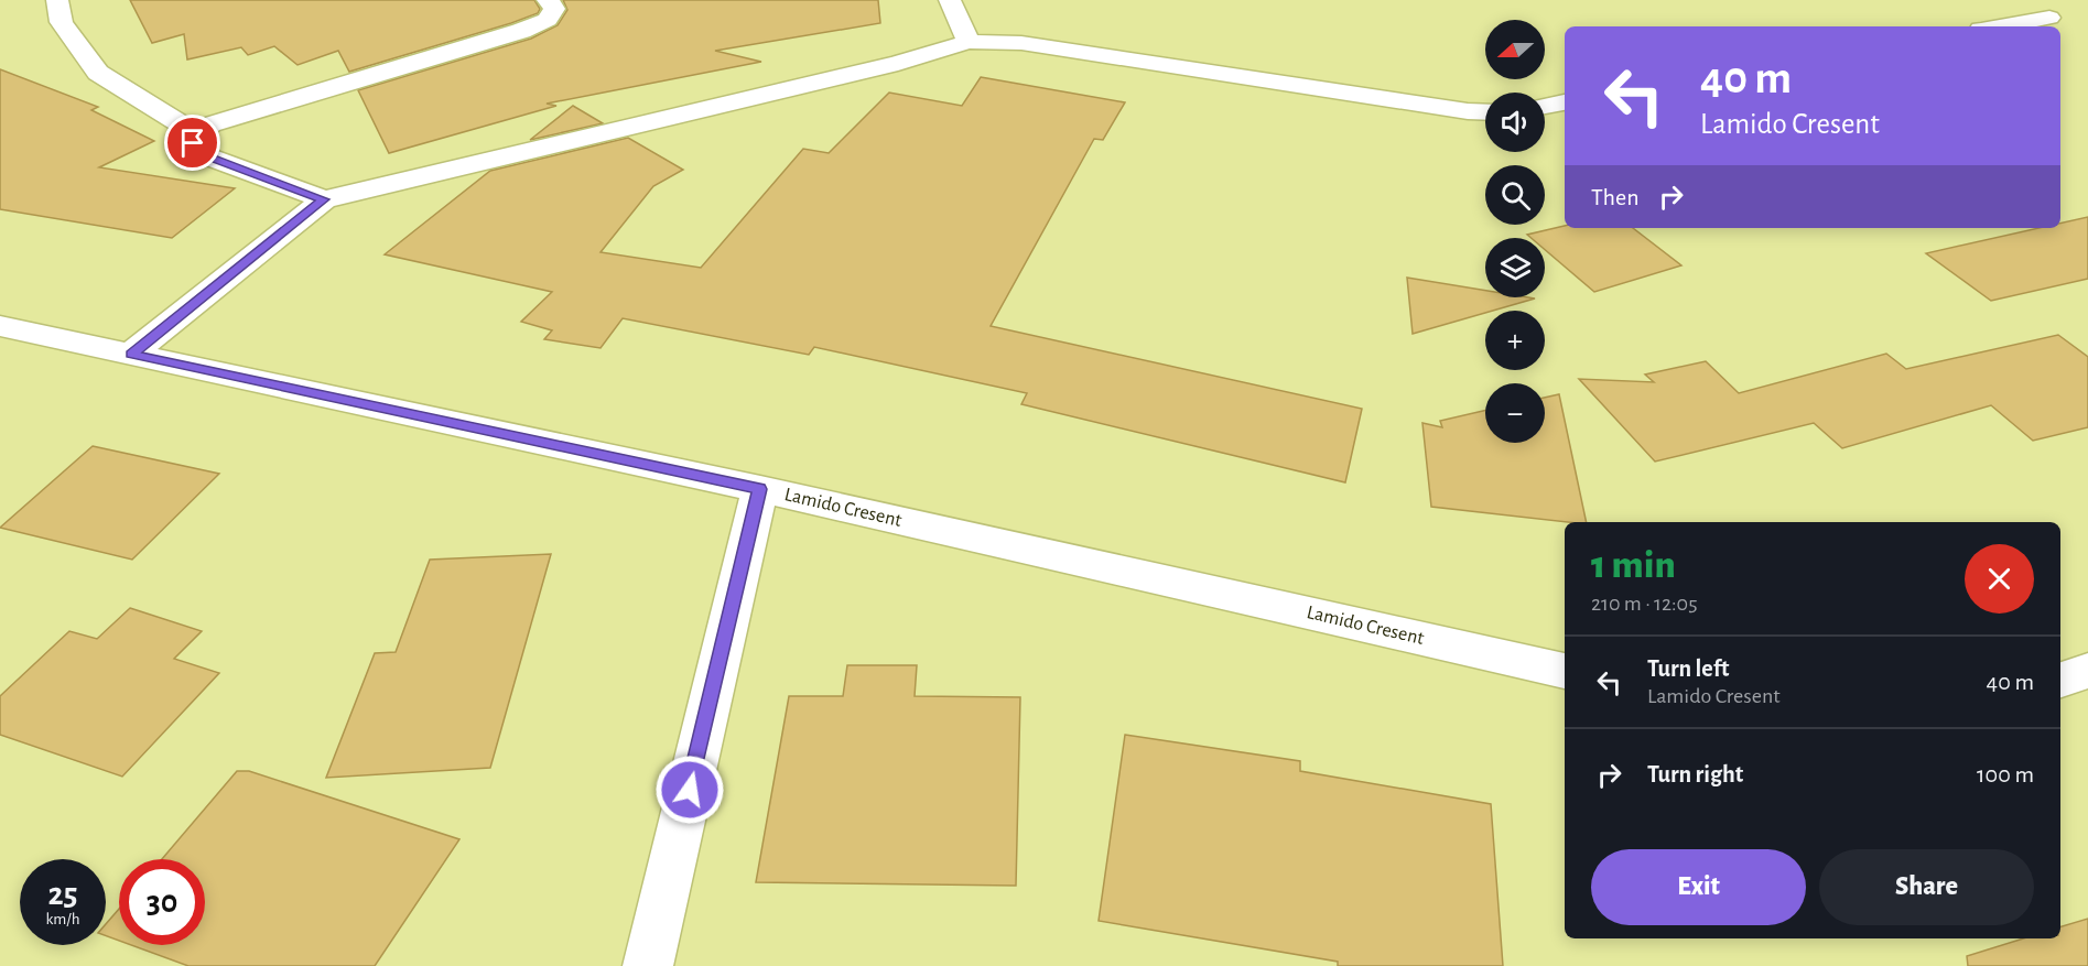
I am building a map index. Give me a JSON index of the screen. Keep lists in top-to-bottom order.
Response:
{
  "streets": {
    "street": ["Lamido Cresent"]
  },
  "north": "left",
  "page": {
    "map_buttons": ["+", "−"],
    "turn": ["40 m", "Lamido Cresent"],
    "then": "Then",
    "heading": ["1 min", "210 m · 12:05"],
    "list": [
      {
        "name": "Turn left",
        "note": "Lamido Cresent",
        "value": "40 m"
      },
      {
        "name": "Turn right",
        "value": "100 m"
      }
    ],
    "buttons": ["Exit", "Share"],
    "speed": "25 km/h",
    "limit": "30"
  }
}
